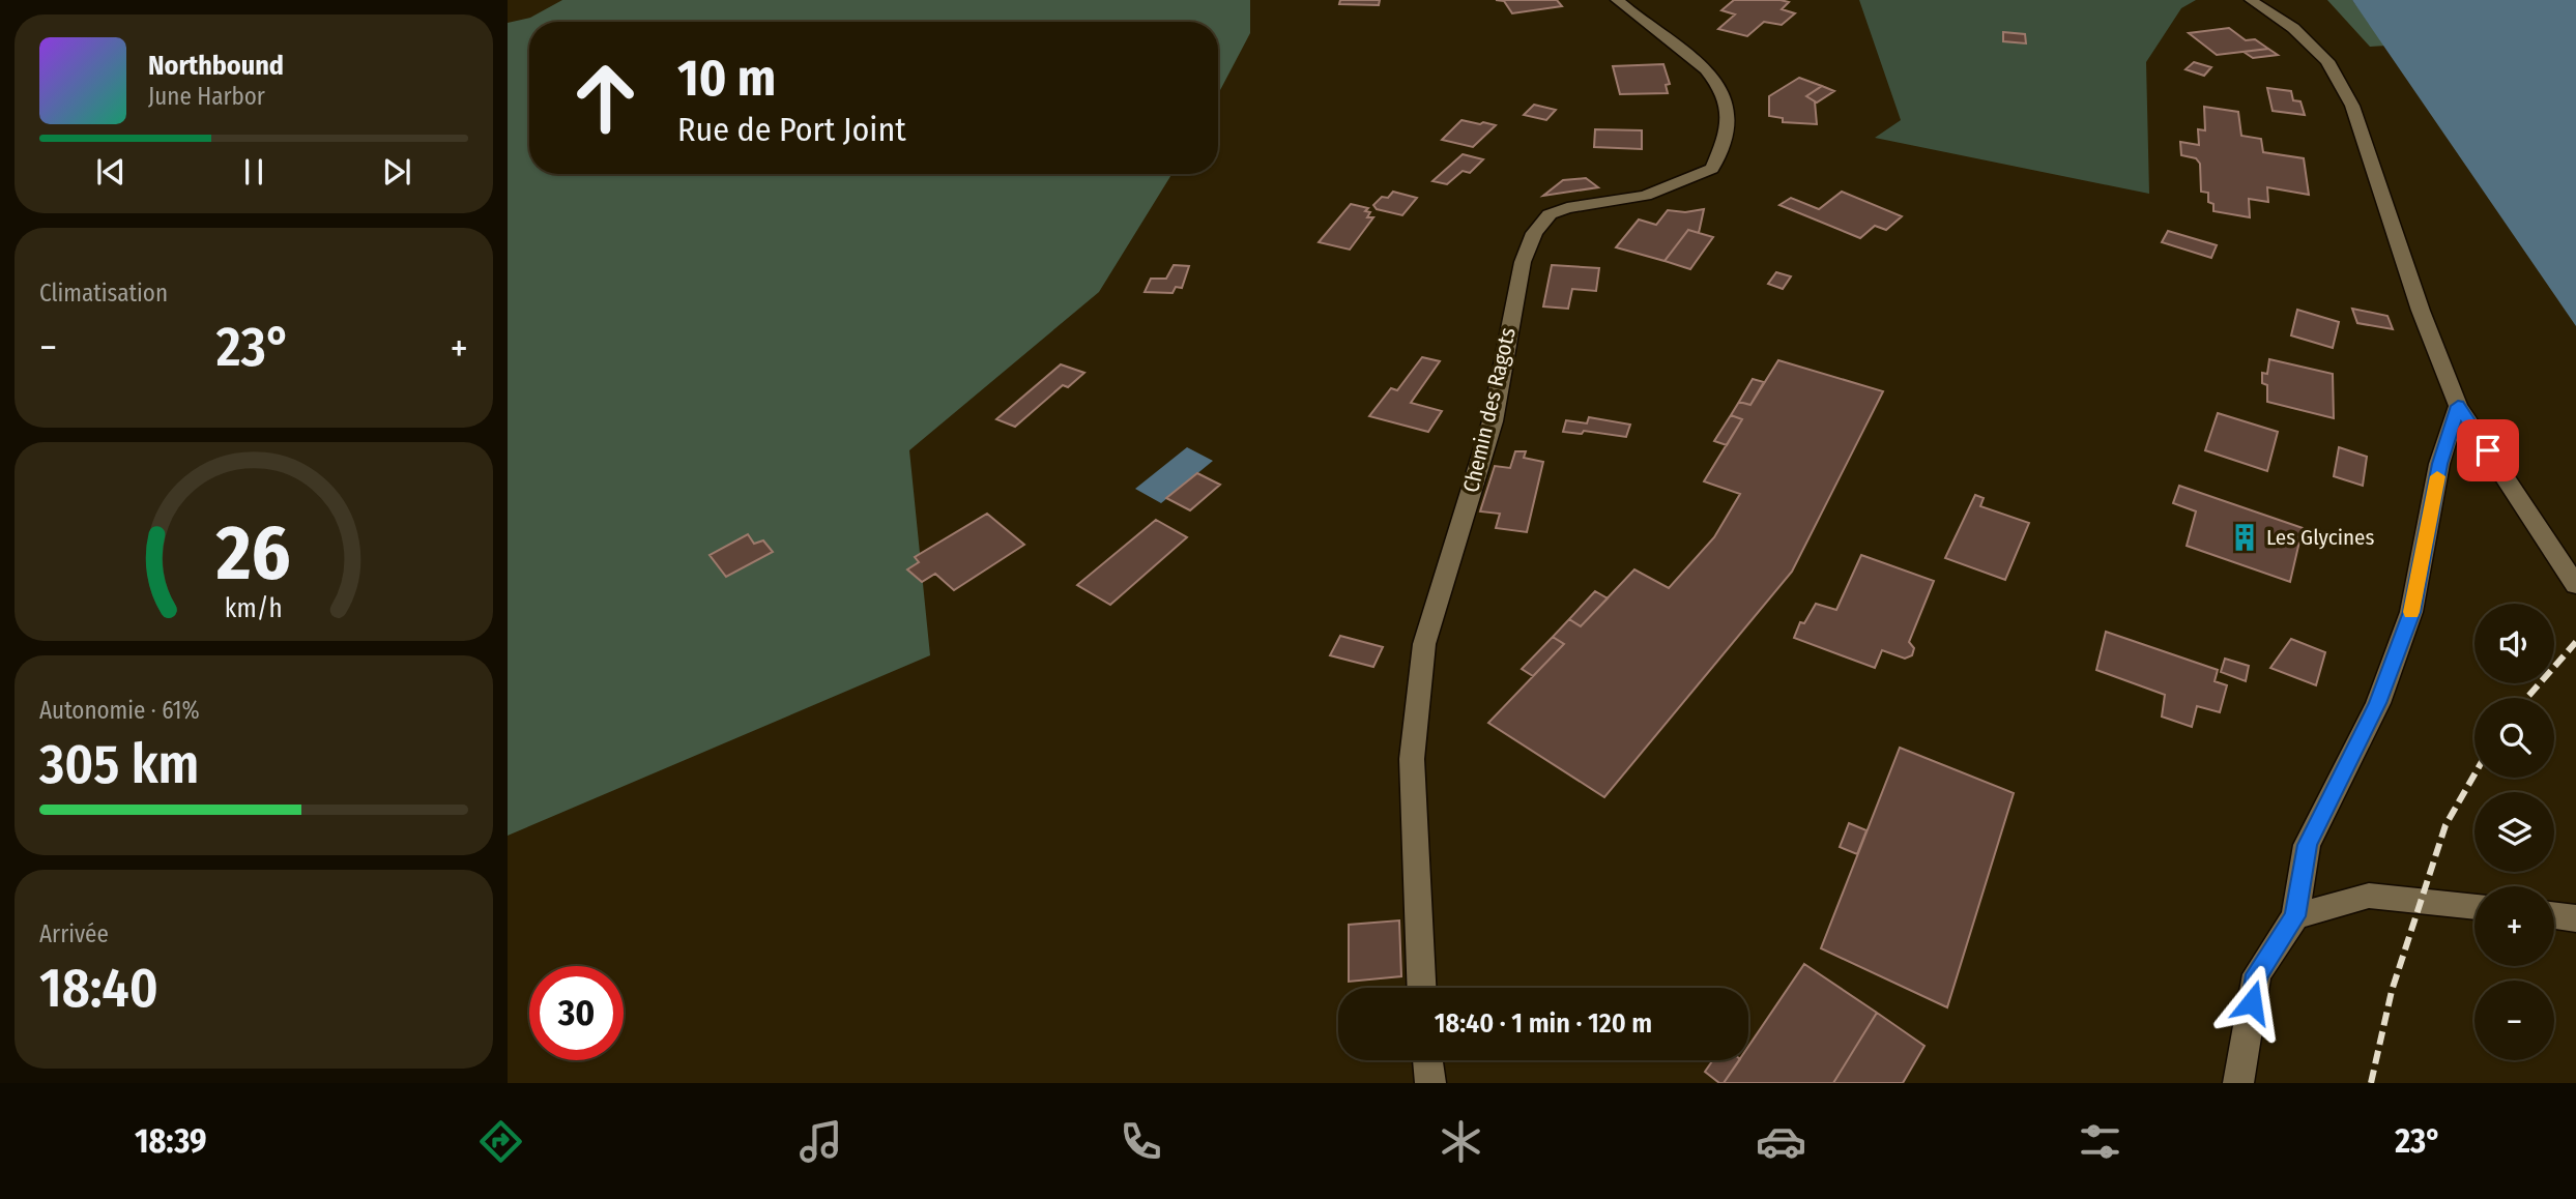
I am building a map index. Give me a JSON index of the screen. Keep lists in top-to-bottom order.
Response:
{
  "streets": {
    "street": ["Chemin des Ragots"]
  },
  "places": {
    "building": ["Les Glycines"]
  },
  "page": {
    "turn": ["10 m", "Rue de Port Joint"],
    "song": ["Northbound", "June Harbor"],
    "tile": [
      "Climatisation",
      ["Autonomie · 61%", "305 km"],
      ["Arrivée", "18:40"]
    ],
    "heat": ["−", "23°", "+"],
    "map_buttons": ["+", "−"],
    "limit": "30",
    "trip": "18:40 · 1 min · 120 m",
    "tabs": ["18:39", "23°"],
    "gauge": ["26", "km/h"]
  }
}
